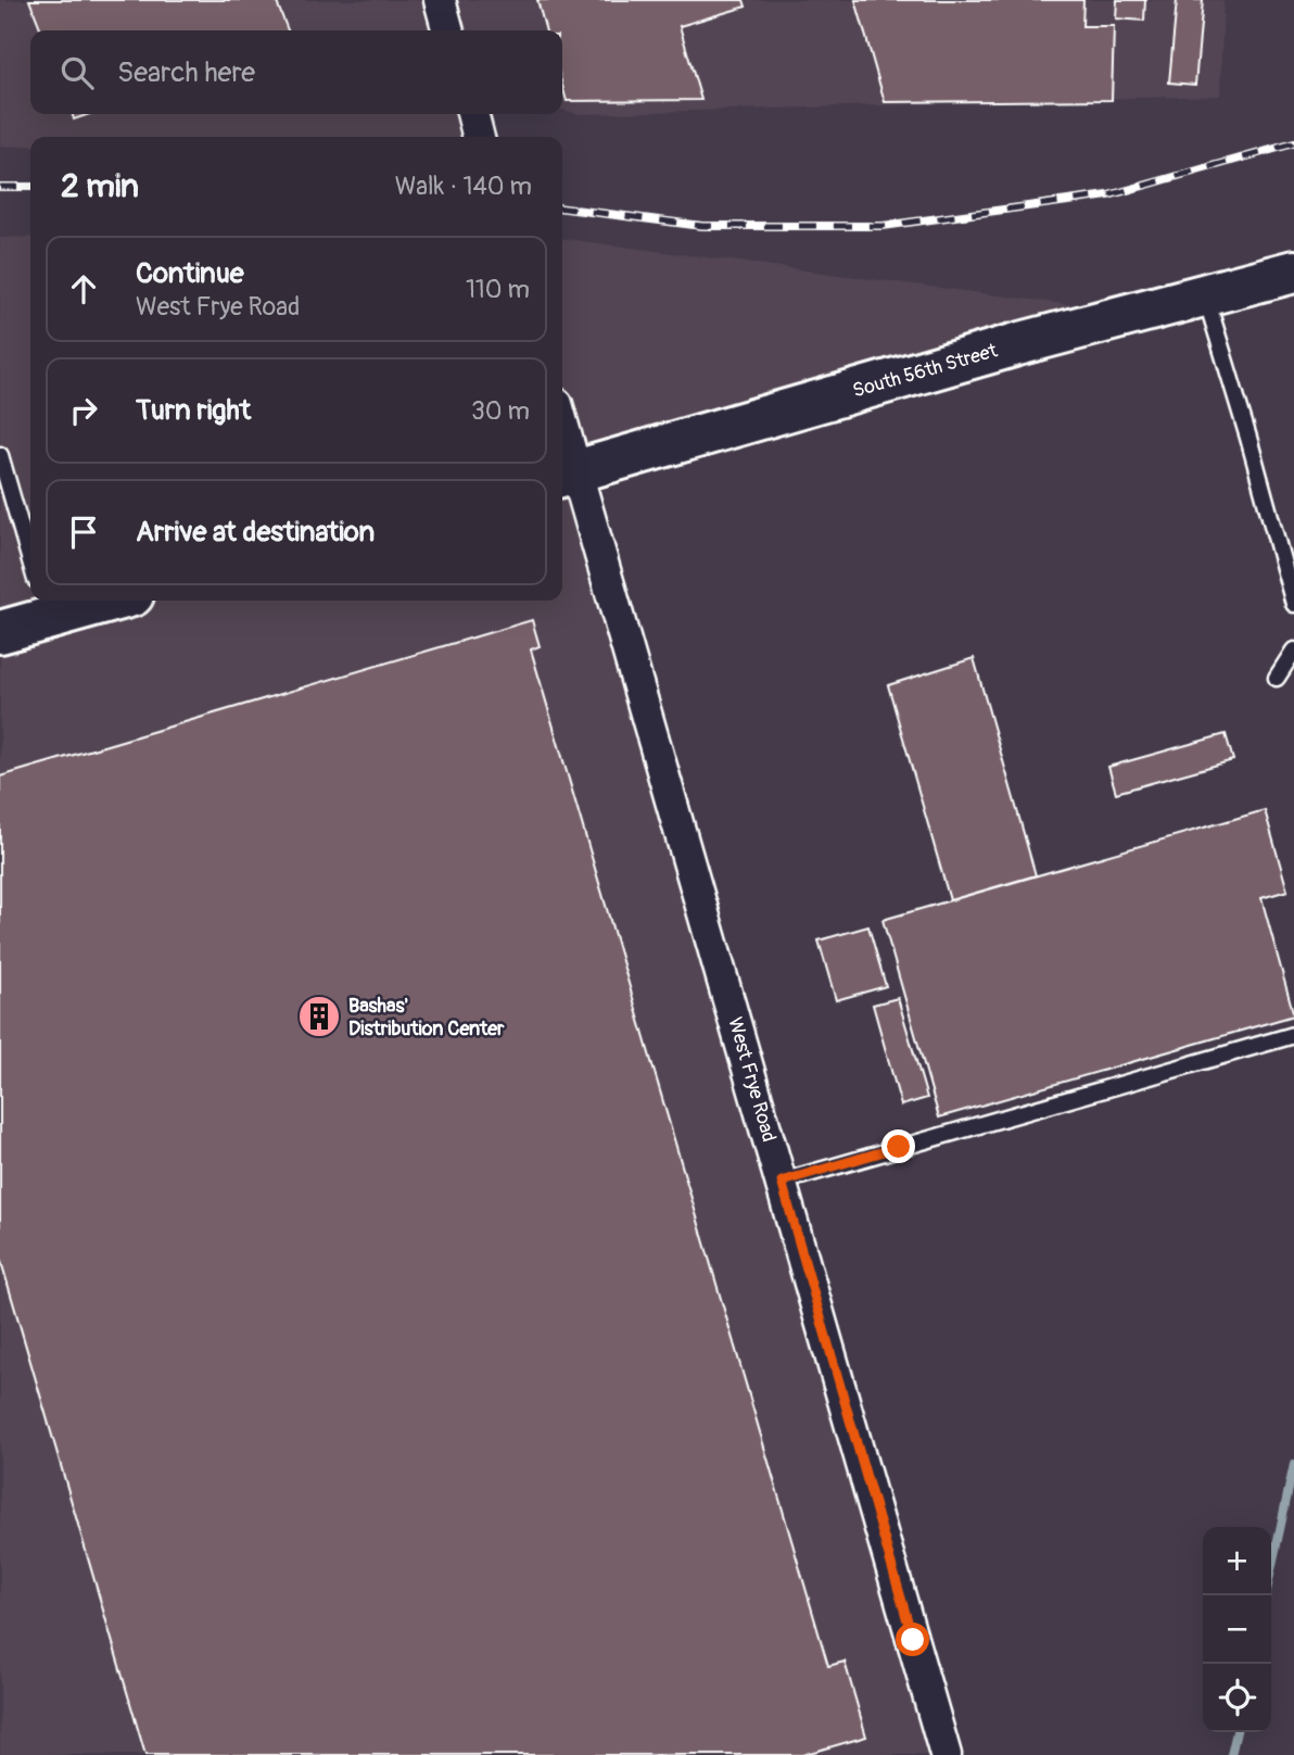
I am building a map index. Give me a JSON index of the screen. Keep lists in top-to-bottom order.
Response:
{
  "streets": {
    "main road": ["South 56th Street"],
    "street": ["West Frye Road"]
  },
  "crossings": [
    ["South 56th Street", "West Frye Road"]
  ],
  "places": {
    "building": ["Bashas' Distribution Center"]
  },
  "page": {
    "search": "Search here",
    "heading": ["2 min", "Walk · 140 m"],
    "list": [
      ["Continue", "West Frye Road", "110 m"],
      ["Turn right", "30 m"],
      "Arrive at destination"
    ],
    "map_buttons": ["+", "−"]
  }
}
